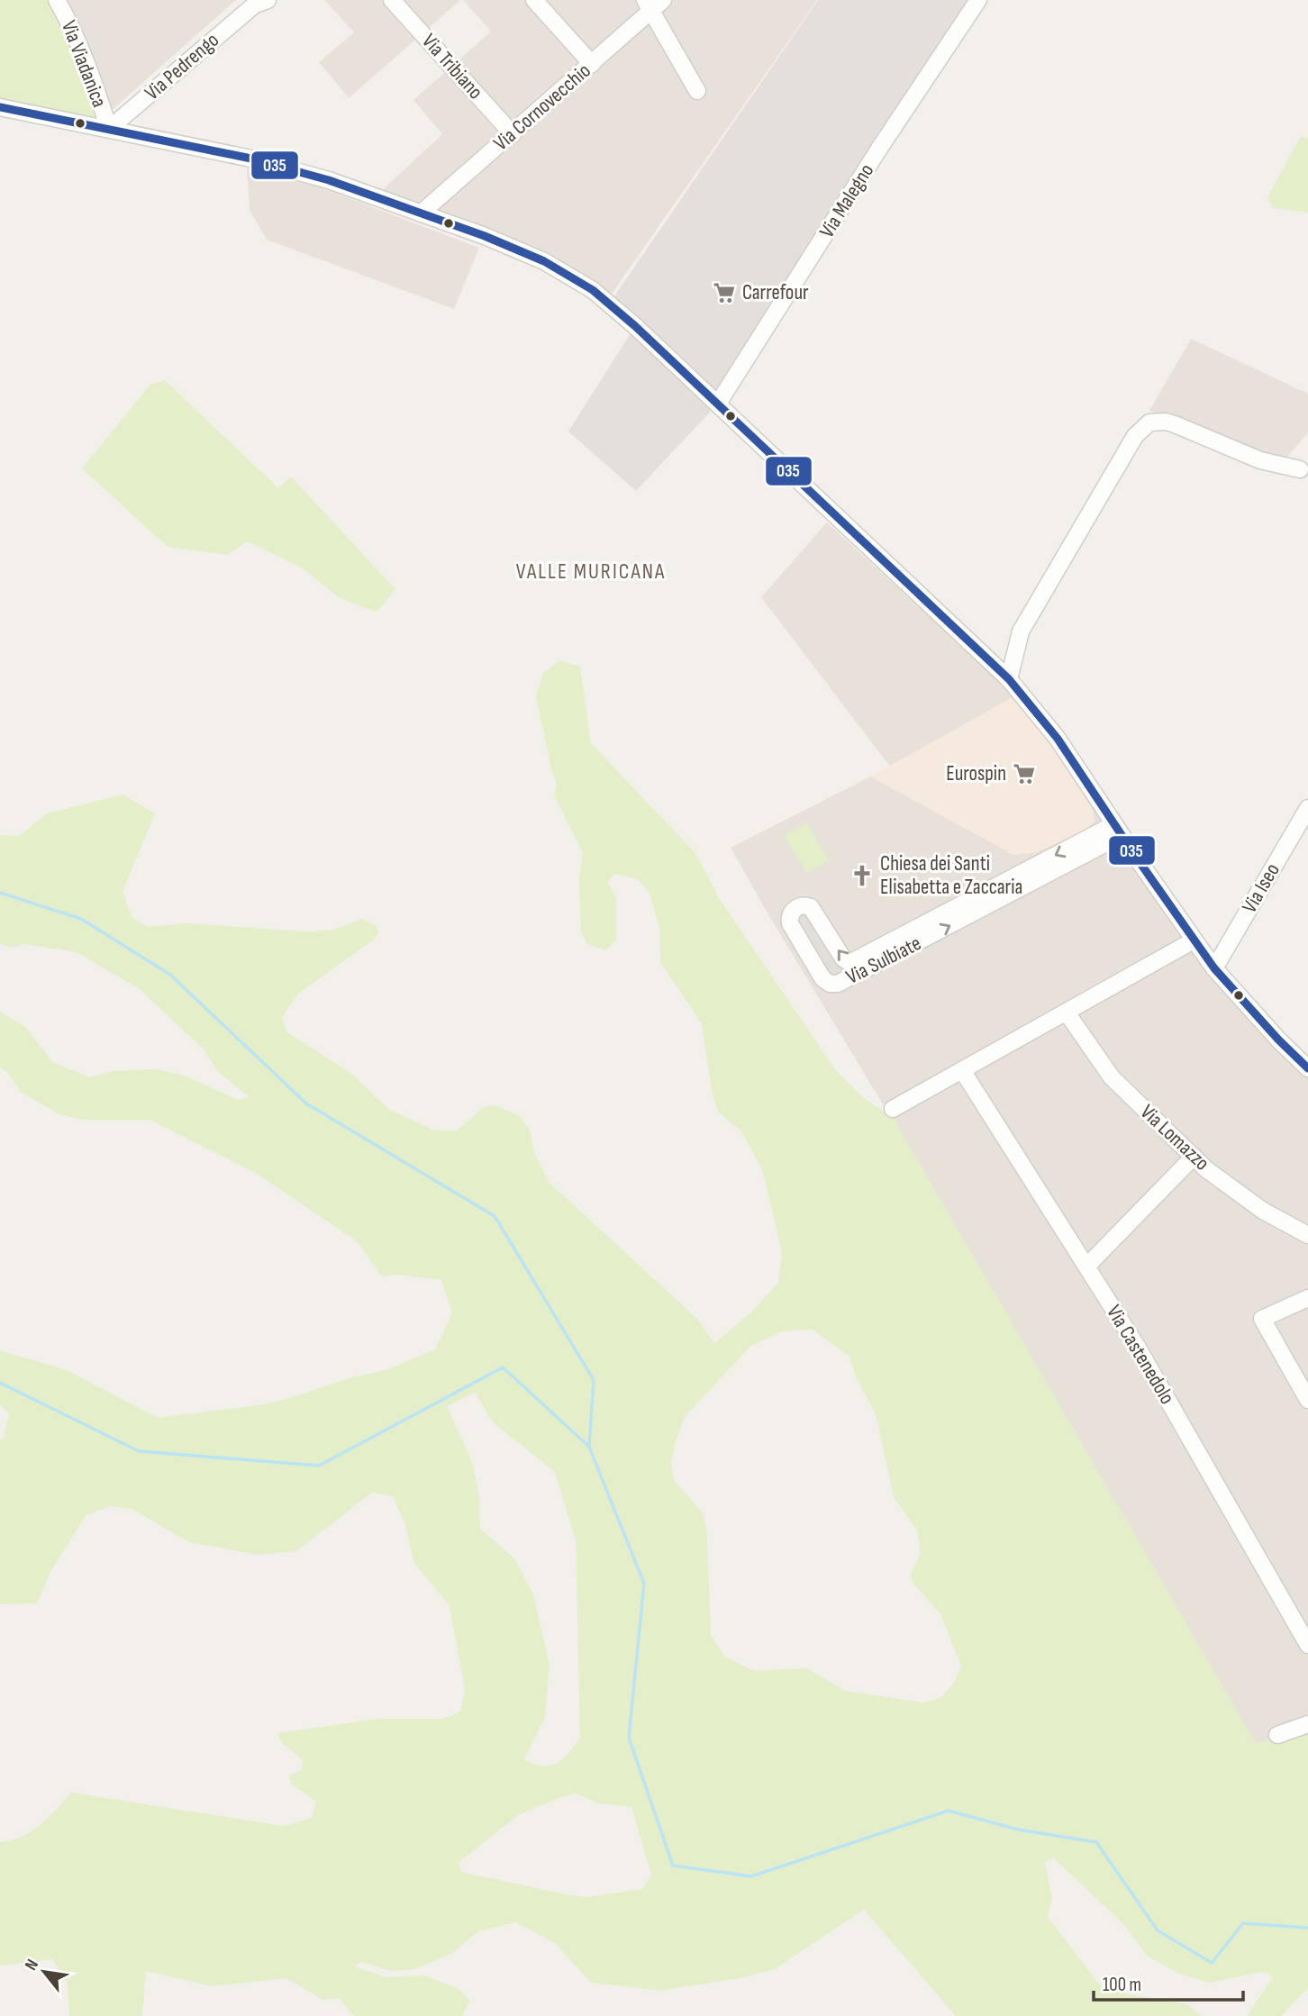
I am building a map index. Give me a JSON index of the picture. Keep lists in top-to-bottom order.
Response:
{
  "streets": {
    "street": [
      "Via Viadanica",
      "Via Pedrengo",
      "Via Tribiano",
      "Via Cornovecchio",
      "Via Malegno",
      "Via Iseo",
      "Via Sulbiate",
      "Via Lomazzo",
      "Via Castenedolo"
    ]
  },
  "crossings": [
    ["Via Viadanica", "Via Pedrengo"],
    ["Via Tribiano", "Via Cornovecchio"]
  ],
  "districts": ["VALLE MURICANA"],
  "places": {
    "supermarket": ["Carrefour", "Eurospin"],
    "church": ["Chiesa dei Santi Elisabetta e Zaccaria"]
  },
  "lines": ["transit line 035"],
  "scale_bar": "100 m",
  "north": "top left"
}
